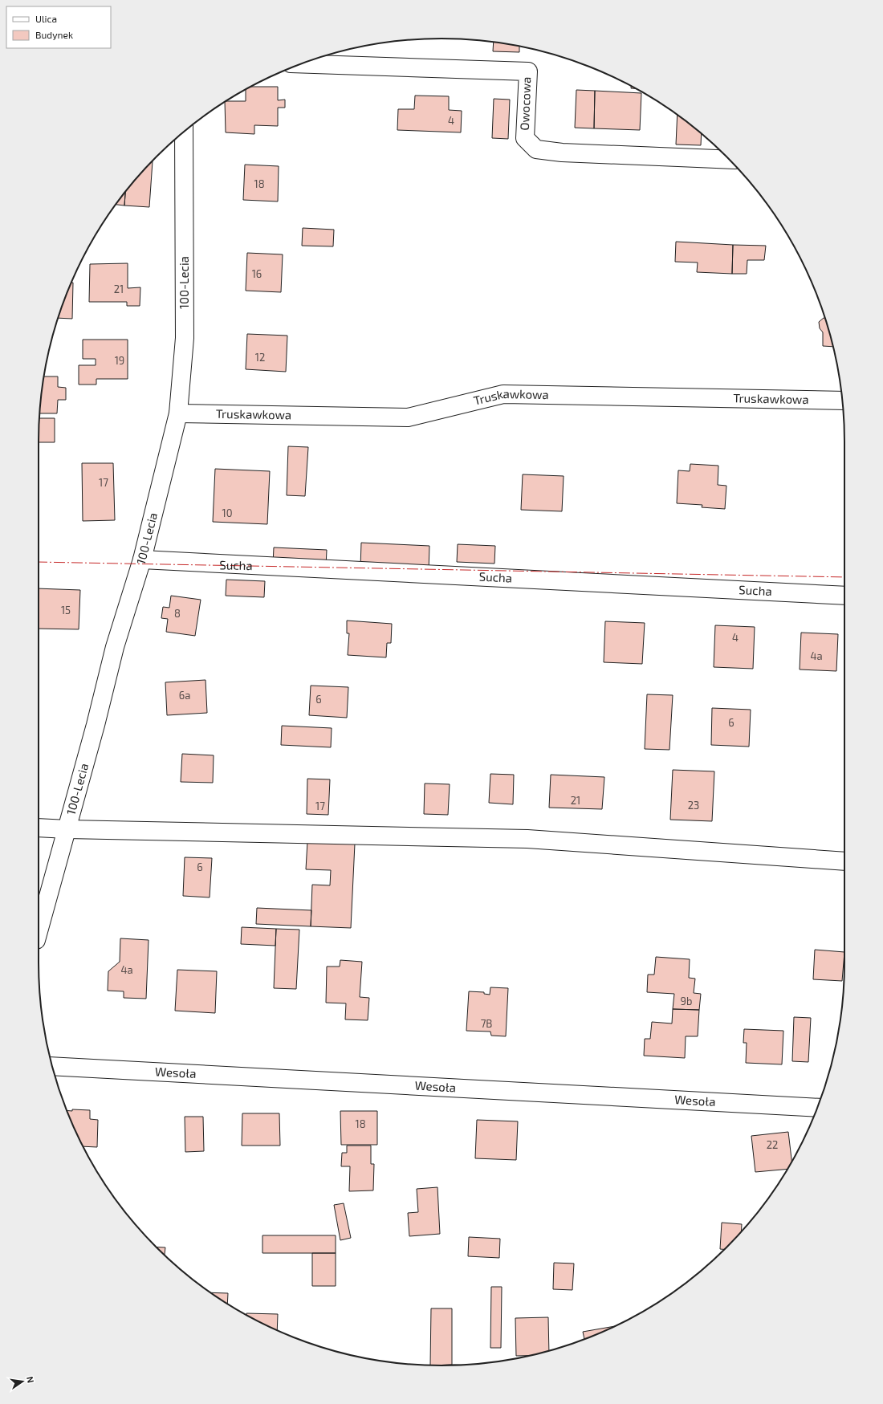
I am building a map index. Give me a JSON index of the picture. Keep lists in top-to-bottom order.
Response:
{
  "streets": {
    "street": [
      "Owocowa",
      "100-Lecia",
      "Truskawkowa",
      "Sucha",
      "Wesoła"
    ]
  },
  "crossings": [
    ["100-Lecia", "Truskawkowa"],
    ["100-Lecia", "Sucha"]
  ],
  "house_numbers": [
    "4",
    "18",
    "16",
    "21",
    "12",
    "19",
    "17",
    "10",
    "15",
    "8",
    "4",
    "4a",
    "6a",
    "6",
    "6",
    "21",
    "23",
    "17",
    "6",
    "4a",
    "9b",
    "7B",
    "18",
    "22"
  ],
  "legend": ["Ulica", "Budynek"],
  "north": "right"
}
